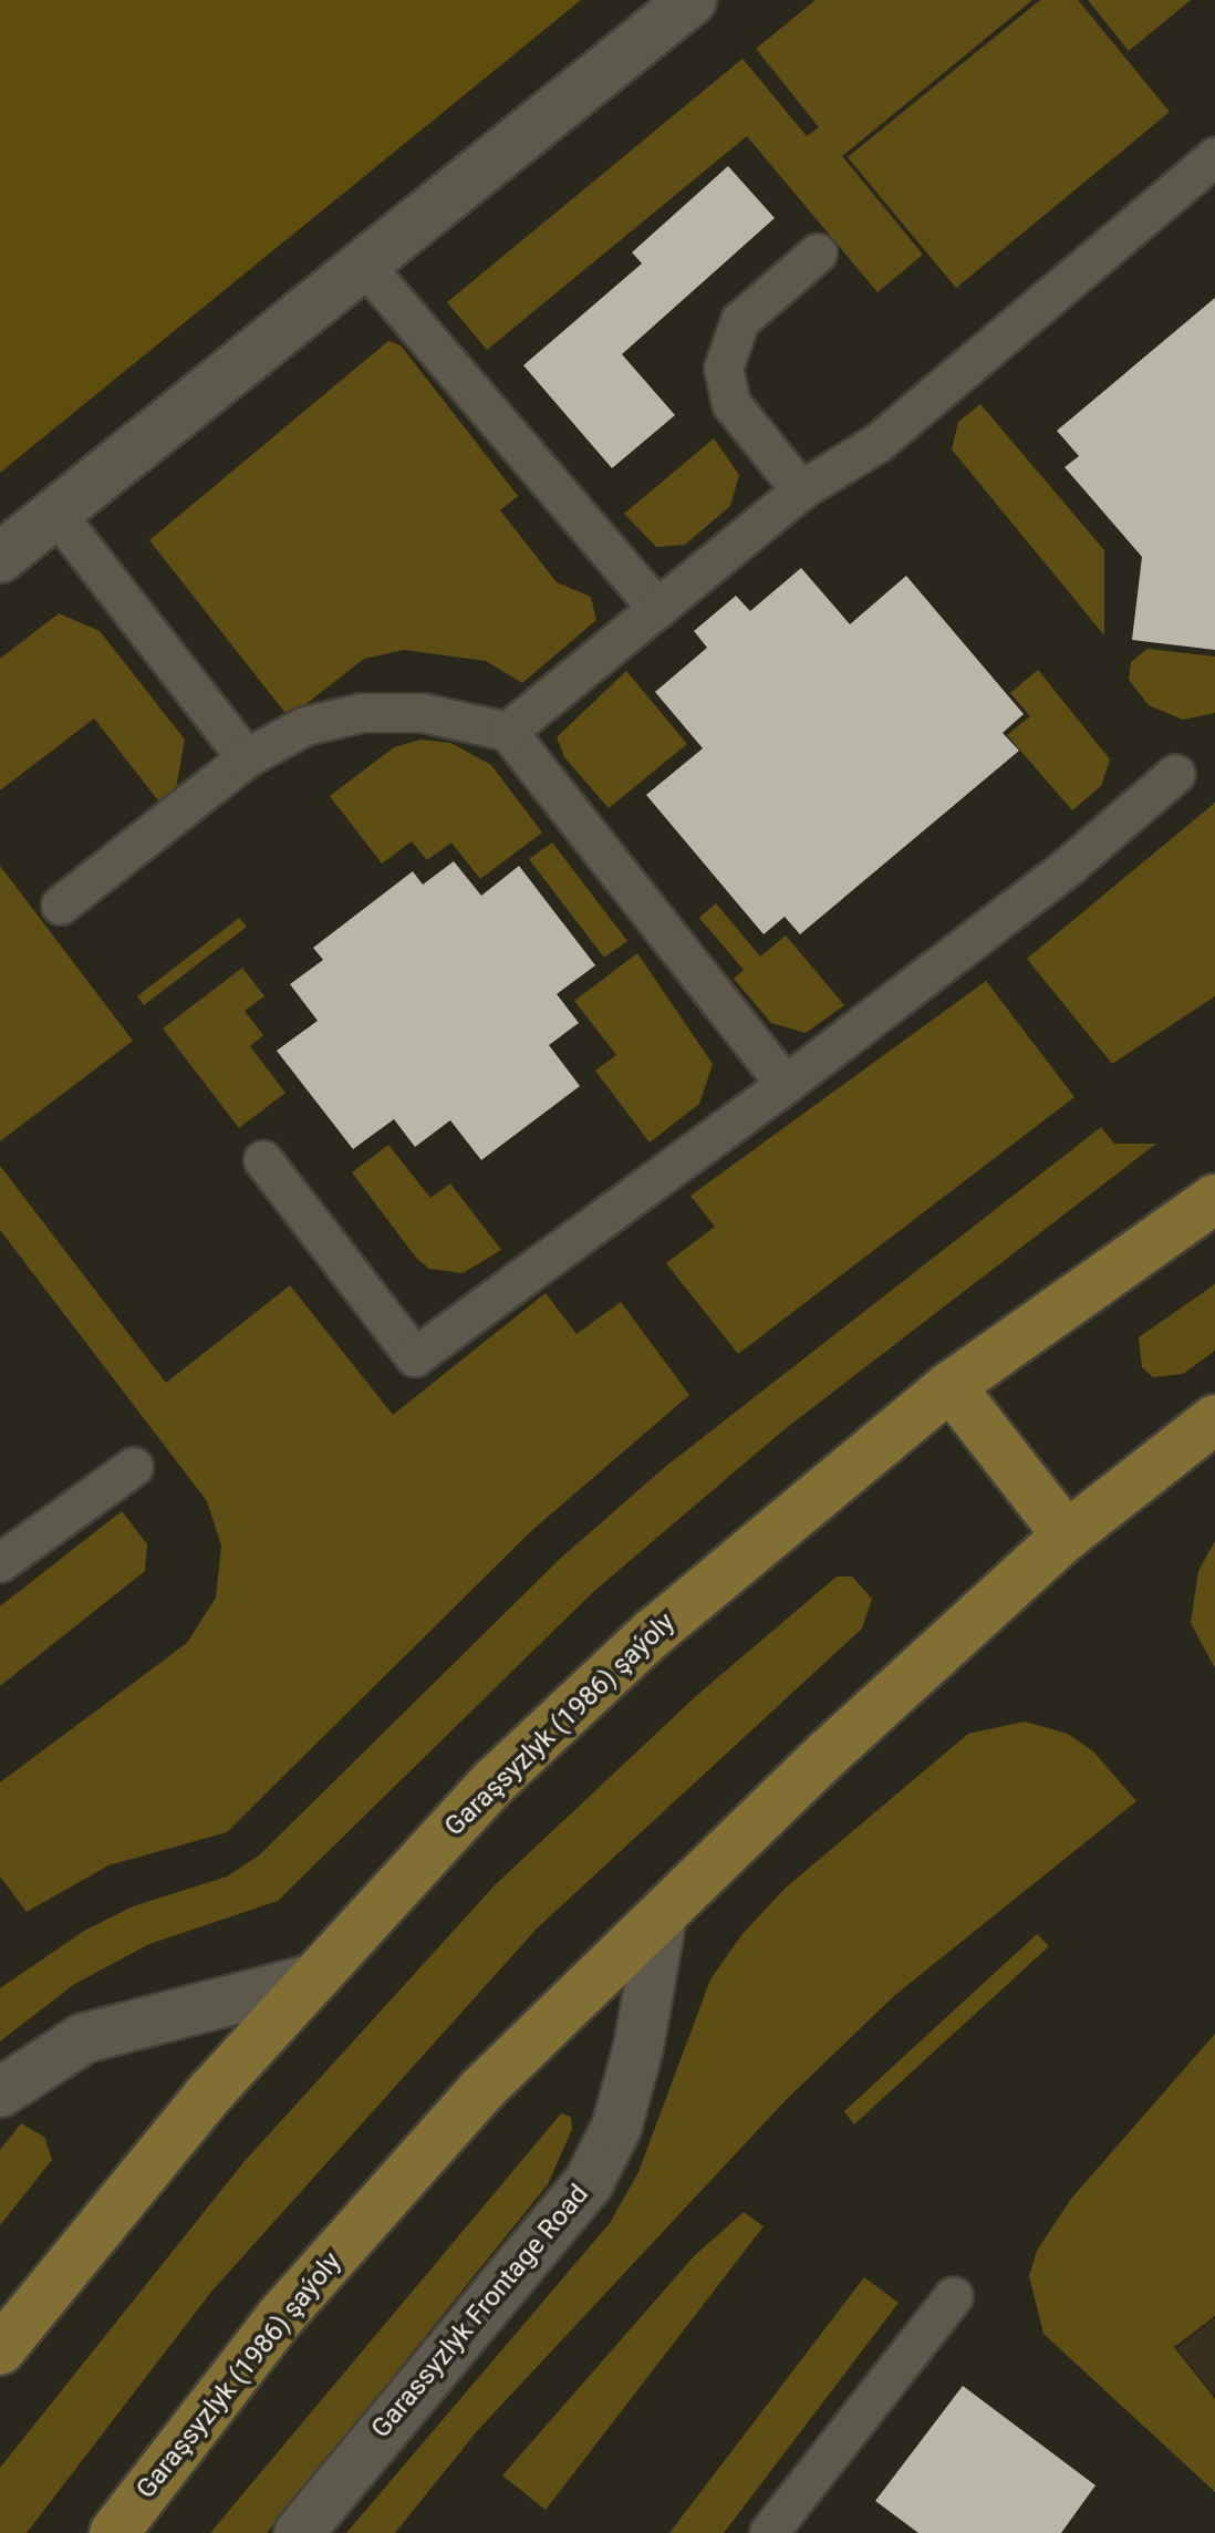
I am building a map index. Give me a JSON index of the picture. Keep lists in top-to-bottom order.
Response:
{
  "streets": {
    "main road": ["Garaşsyzlyk (1986) şaýoly"],
    "street": ["Garassyzlyk Frontage Road"]
  },
  "crossings": [
    ["Garaşsyzlyk (1986) şaýoly", "Garassyzlyk Frontage Road"]
  ]
}
